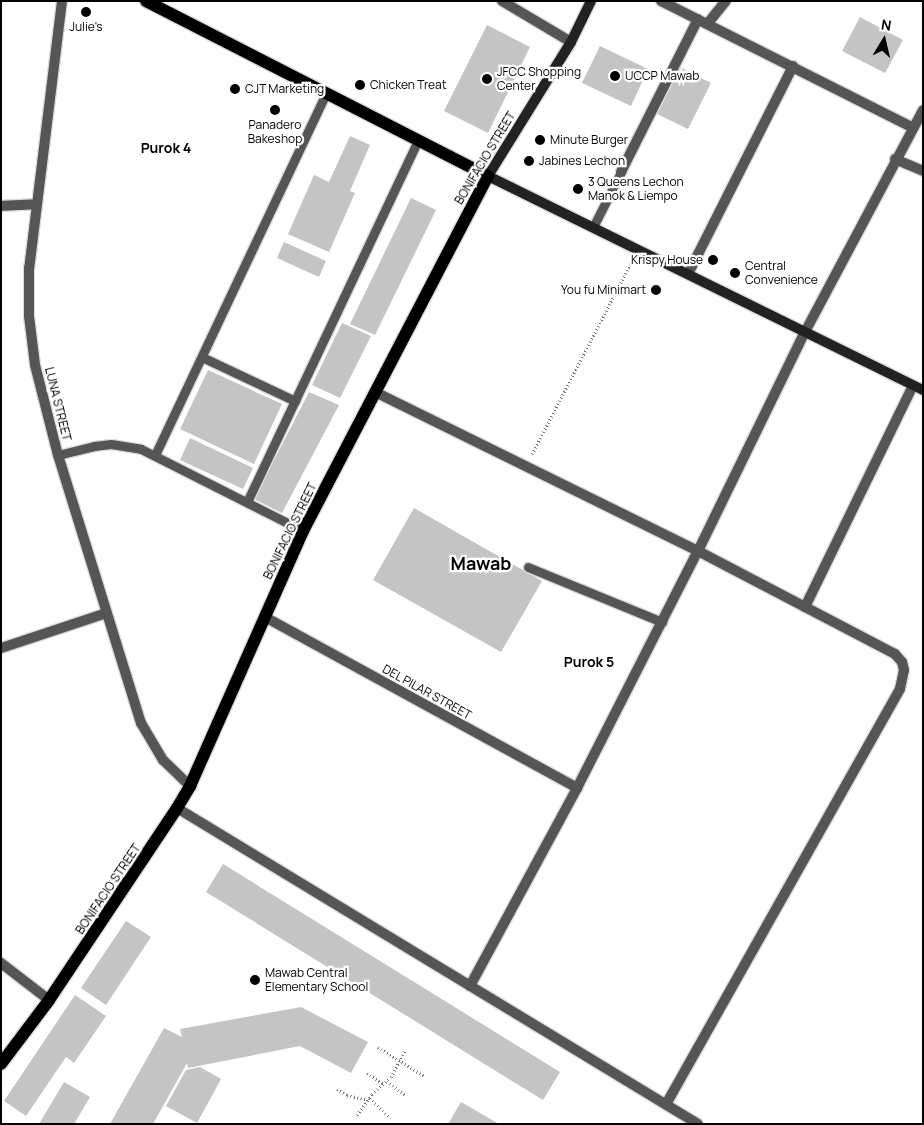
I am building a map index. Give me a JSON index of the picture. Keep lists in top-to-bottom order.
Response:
{
  "streets": {
    "main road": ["BONIFACIO STREET"],
    "street": ["LUNA STREET", "DEL PILAR STREET"]
  },
  "crossings": [
    ["BONIFACIO STREET", "LUNA STREET"],
    ["BONIFACIO STREET", "DEL PILAR STREET"]
  ],
  "districts": ["Purok 4", "Mawab", "Purok 5"],
  "places": [
    "Julie's",
    "UCCP Mawab",
    "JFCC Shopping Center",
    "Chicken Treat",
    "CJT Marketing",
    "Panadero Bakeshop",
    "Minute Burger",
    "Jabines Lechon",
    "3 Queens Lechon Manok & Liempo",
    "Krispy House",
    "Central Convenience",
    "You fu Minimart",
    "Mawab Central Elementary School"
  ],
  "north": "top"
}
